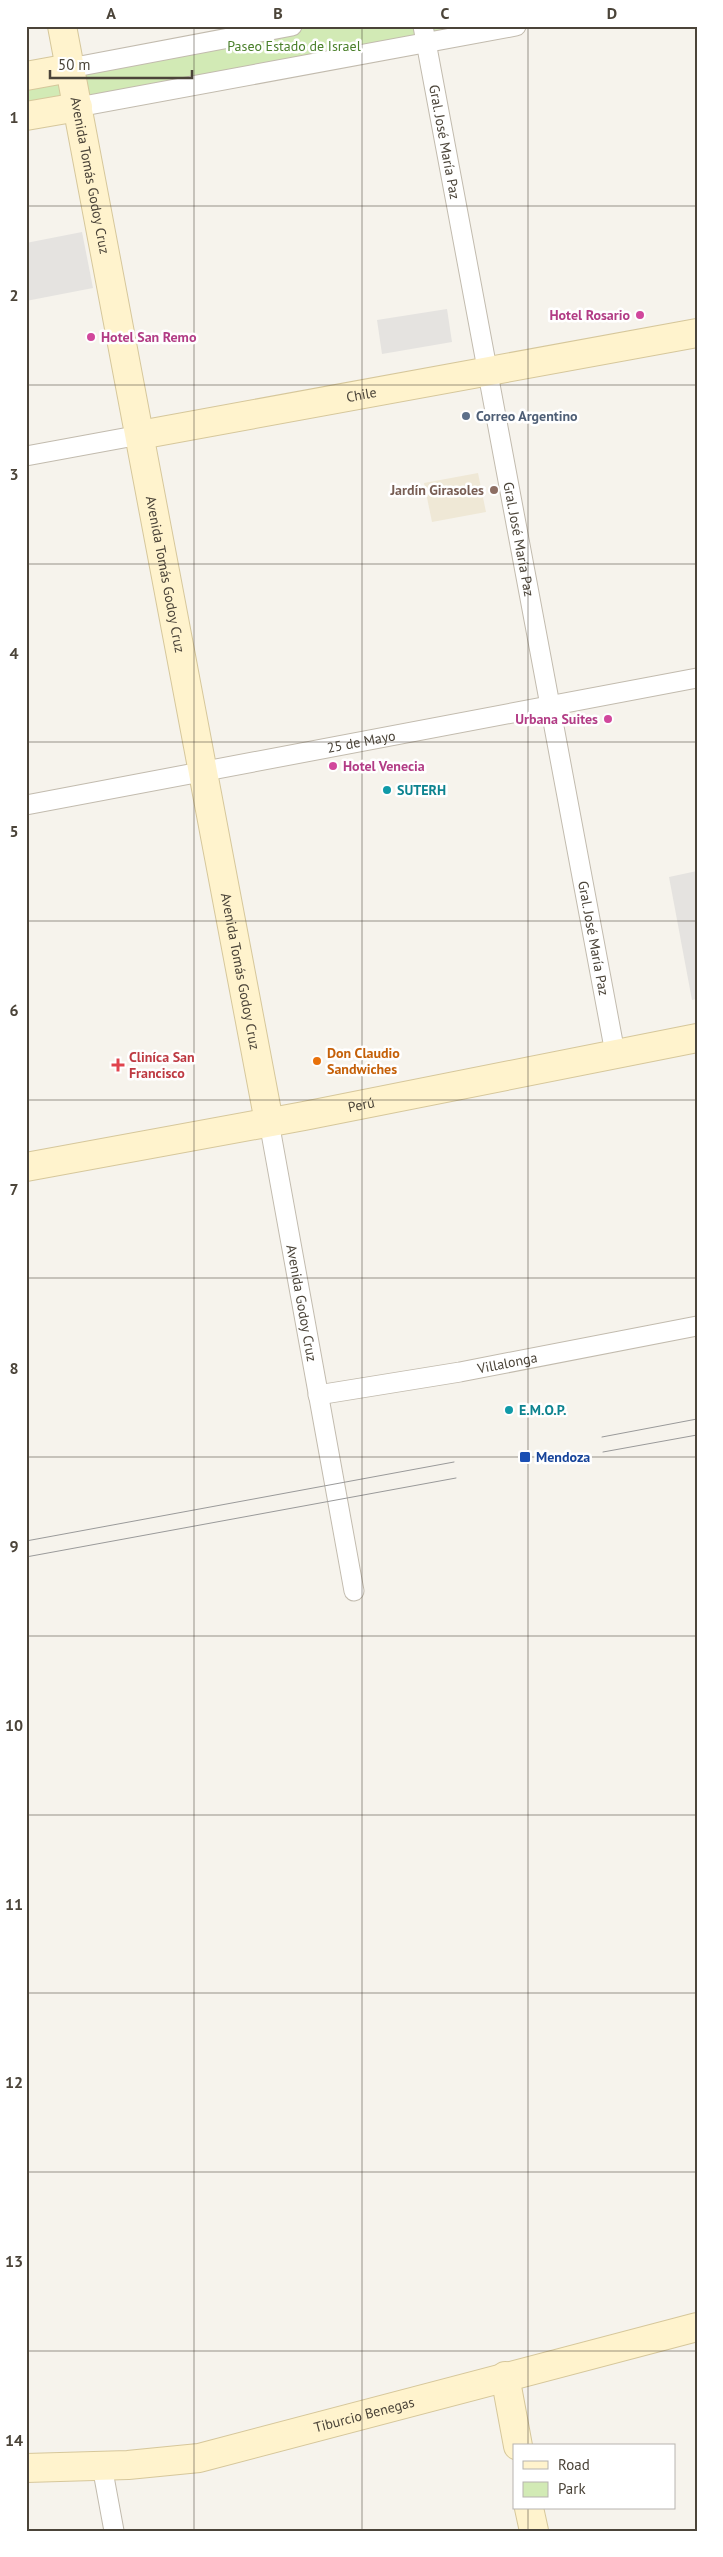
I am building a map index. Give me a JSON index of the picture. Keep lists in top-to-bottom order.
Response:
{
  "streets": {
    "main road": [
      "Avenida Tomás Godoy Cruz",
      "Chile",
      "Perú",
      "Tiburcio Benegas"
    ],
    "street": [
      "Gral. José María Paz",
      "25 de Mayo",
      "Avenida Godoy Cruz",
      "Villalonga"
    ]
  },
  "crossings": [
    ["Gral. José María Paz", "Chile"],
    ["Gral. José María Paz", "25 de Mayo"],
    ["Gral. José María Paz", "Perú"],
    ["Avenida Tomás Godoy Cruz", "Chile"],
    ["Avenida Tomás Godoy Cruz", "25 de Mayo"],
    ["Avenida Tomás Godoy Cruz", "Perú"],
    ["Avenida Tomás Godoy Cruz", "Avenida Godoy Cruz"],
    ["Perú", "Avenida Godoy Cruz"],
    ["Avenida Godoy Cruz", "Villalonga"]
  ],
  "parks": ["Paseo Estado de Israel"],
  "places": {
    "other": [
      "Hotel Rosario",
      "Hotel San Remo",
      "Correo Argentino",
      "Jardín Girasoles",
      "Urbana Suites",
      "Hotel Venecia",
      "SUTERH",
      "Don Claudio Sandwiches",
      "E.M.O.P."
    ],
    "health": ["Cliníca San Francisco"],
    "transit": ["Mendoza"]
  },
  "legend": ["Road", "Park"],
  "scale_bar": "50 m",
  "grid": {
    "columns": [
      "A",
      "B",
      "C",
      "D"
    ],
    "rows": [
      "1",
      "2",
      "3",
      "4",
      "5",
      "6",
      "7",
      "8",
      "9",
      "10",
      "11",
      "12",
      "13",
      "14"
    ]
  }
}
